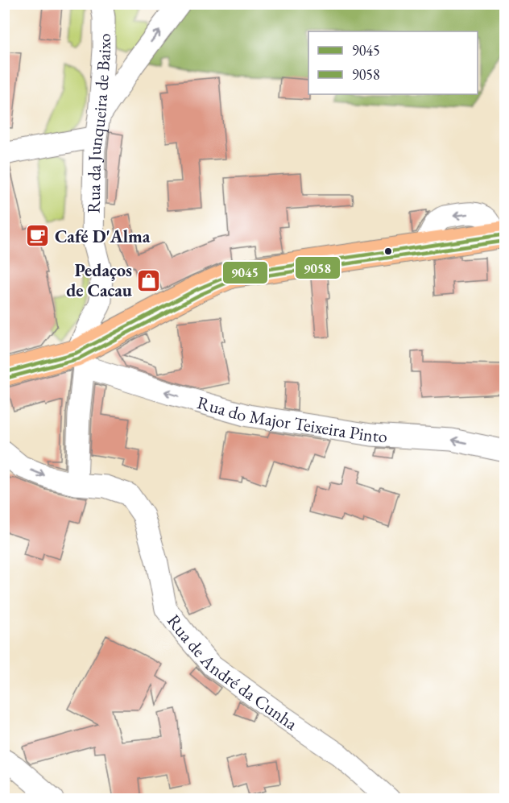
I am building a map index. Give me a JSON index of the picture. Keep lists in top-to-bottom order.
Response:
{
  "streets": {
    "street": ["Rua da Junqueira de Baixo", "Rua do Major Teixeira Pinto", "Rua de André da Cunha"]
  },
  "crossings": [
    ["Rua da Junqueira de Baixo", "Rua do Major Teixeira Pinto"],
    ["Rua da Junqueira de Baixo", "Rua de André da Cunha"]
  ],
  "one_way": ["Rua do Major Teixeira Pinto"],
  "places": {
    "cafe": ["Café D'Alma"],
    "shop": ["Pedaços de Cacau"]
  },
  "lines": ["transit line 9045", "transit line 9058"],
  "legend": ["9045", "9058"]
}
